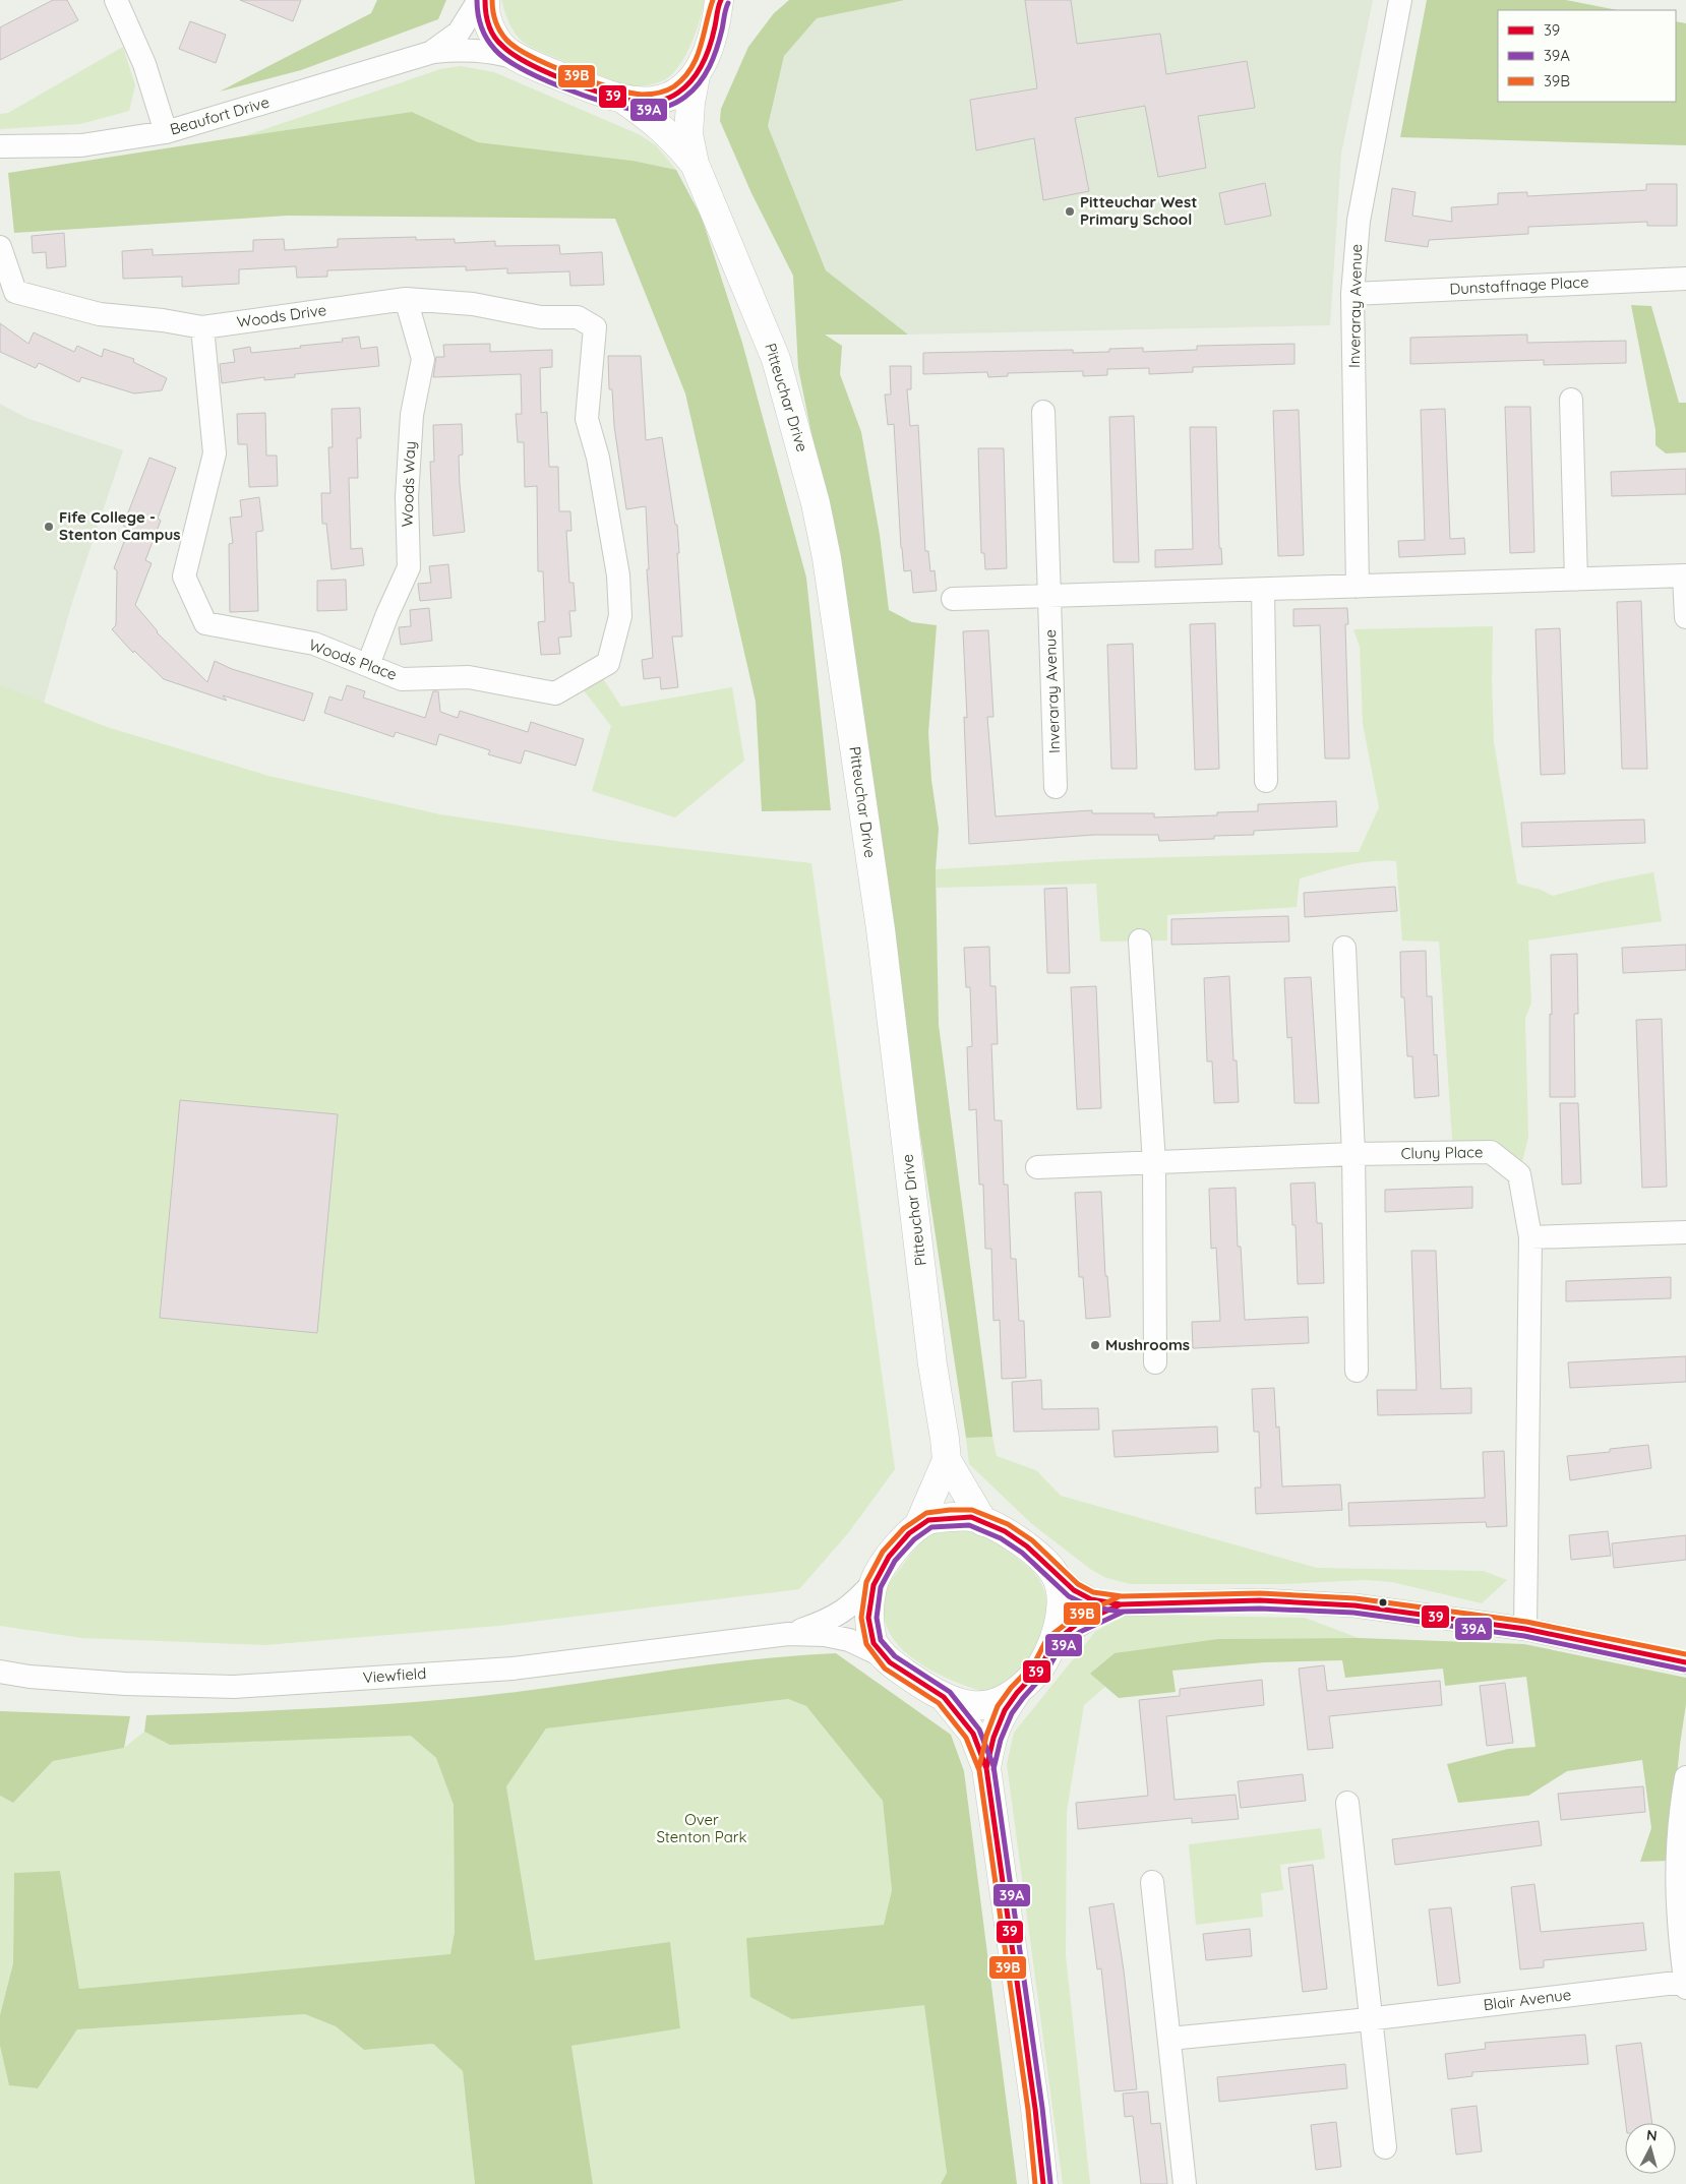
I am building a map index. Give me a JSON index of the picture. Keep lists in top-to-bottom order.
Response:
{
  "streets": {
    "street": [
      "Beaufort Drive",
      "Dunstaffnage Place",
      "Inveraray Avenue",
      "Woods Drive",
      "Pitteuchar Drive",
      "Woods Way",
      "Woods Place",
      "Cluny Place",
      "Viewfield",
      "Blair Avenue"
    ]
  },
  "crossings": [
    ["Dunstaffnage Place", "Inveraray Avenue"],
    ["Woods Drive", "Woods Way"],
    ["Woods Drive", "Woods Place"],
    ["Woods Way", "Woods Place"]
  ],
  "parks": ["Over Stenton Park"],
  "places": ["Pitteuchar West Primary School", "Fife College - Stenton Campus", "Mushrooms"],
  "lines": ["transit line 39", "transit line 39A", "transit line 39B"],
  "legend": ["39", "39A", "39B"],
  "north": "top"
}
